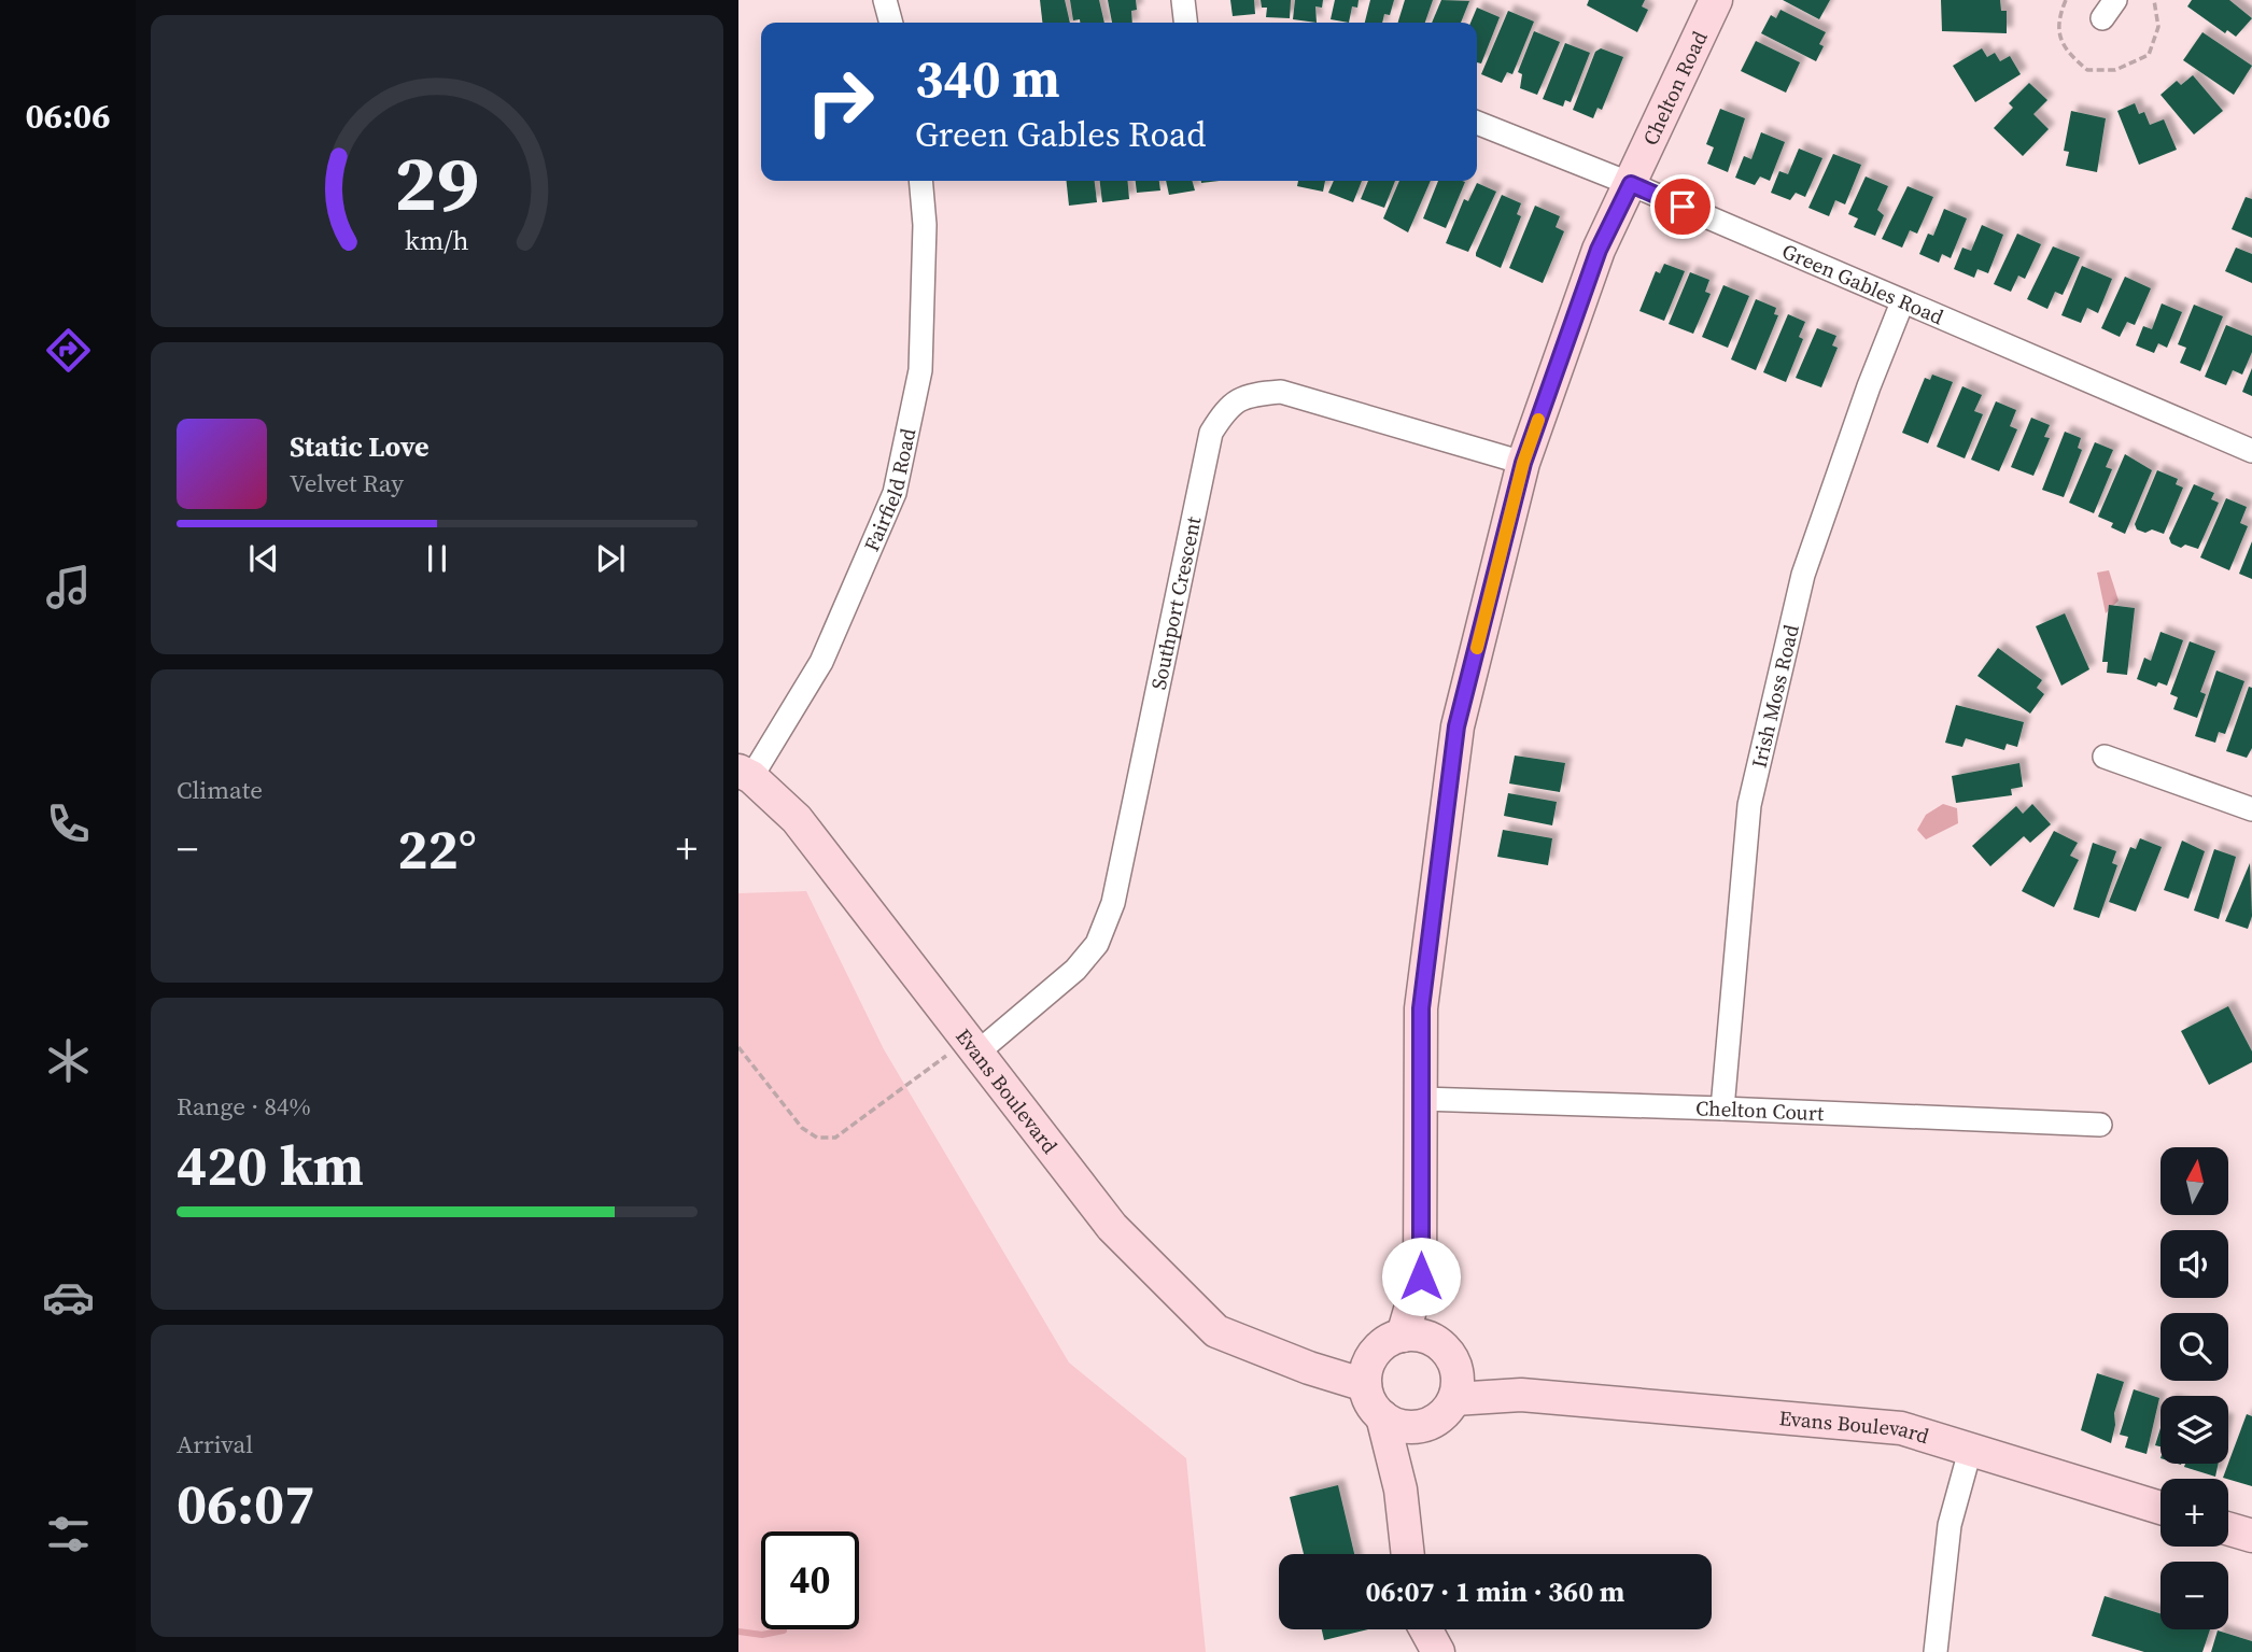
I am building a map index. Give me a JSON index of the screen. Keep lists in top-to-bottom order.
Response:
{
  "streets": {
    "street": [
      "Chelton Road",
      "Green Gables Road",
      "Fairfield Road",
      "Southport Crescent",
      "Irish Moss Road",
      "Evans Boulevard",
      "Chelton Court"
    ]
  },
  "crossings": [
    ["Chelton Road", "Green Gables Road"],
    ["Chelton Road", "Southport Crescent"],
    ["Chelton Road", "Evans Boulevard"],
    ["Chelton Road", "Chelton Court"],
    ["Green Gables Road", "Irish Moss Road"],
    ["Fairfield Road", "Evans Boulevard"],
    ["Southport Crescent", "Evans Boulevard"],
    ["Irish Moss Road", "Chelton Court"]
  ],
  "north": "top",
  "page": {
    "tabs": "06:06",
    "turn": ["340 m", "Green Gables Road"],
    "song": ["Static Love", "Velvet Ray"],
    "tile": [
      "Climate",
      ["Range · 84%", "420 km"],
      ["Arrival", "06:07"]
    ],
    "heat": ["−", "22°", "+"],
    "map_buttons": ["+", "−"],
    "limit": "40",
    "trip": "06:07 · 1 min · 360 m",
    "gauge": ["29", "km/h"]
  }
}
